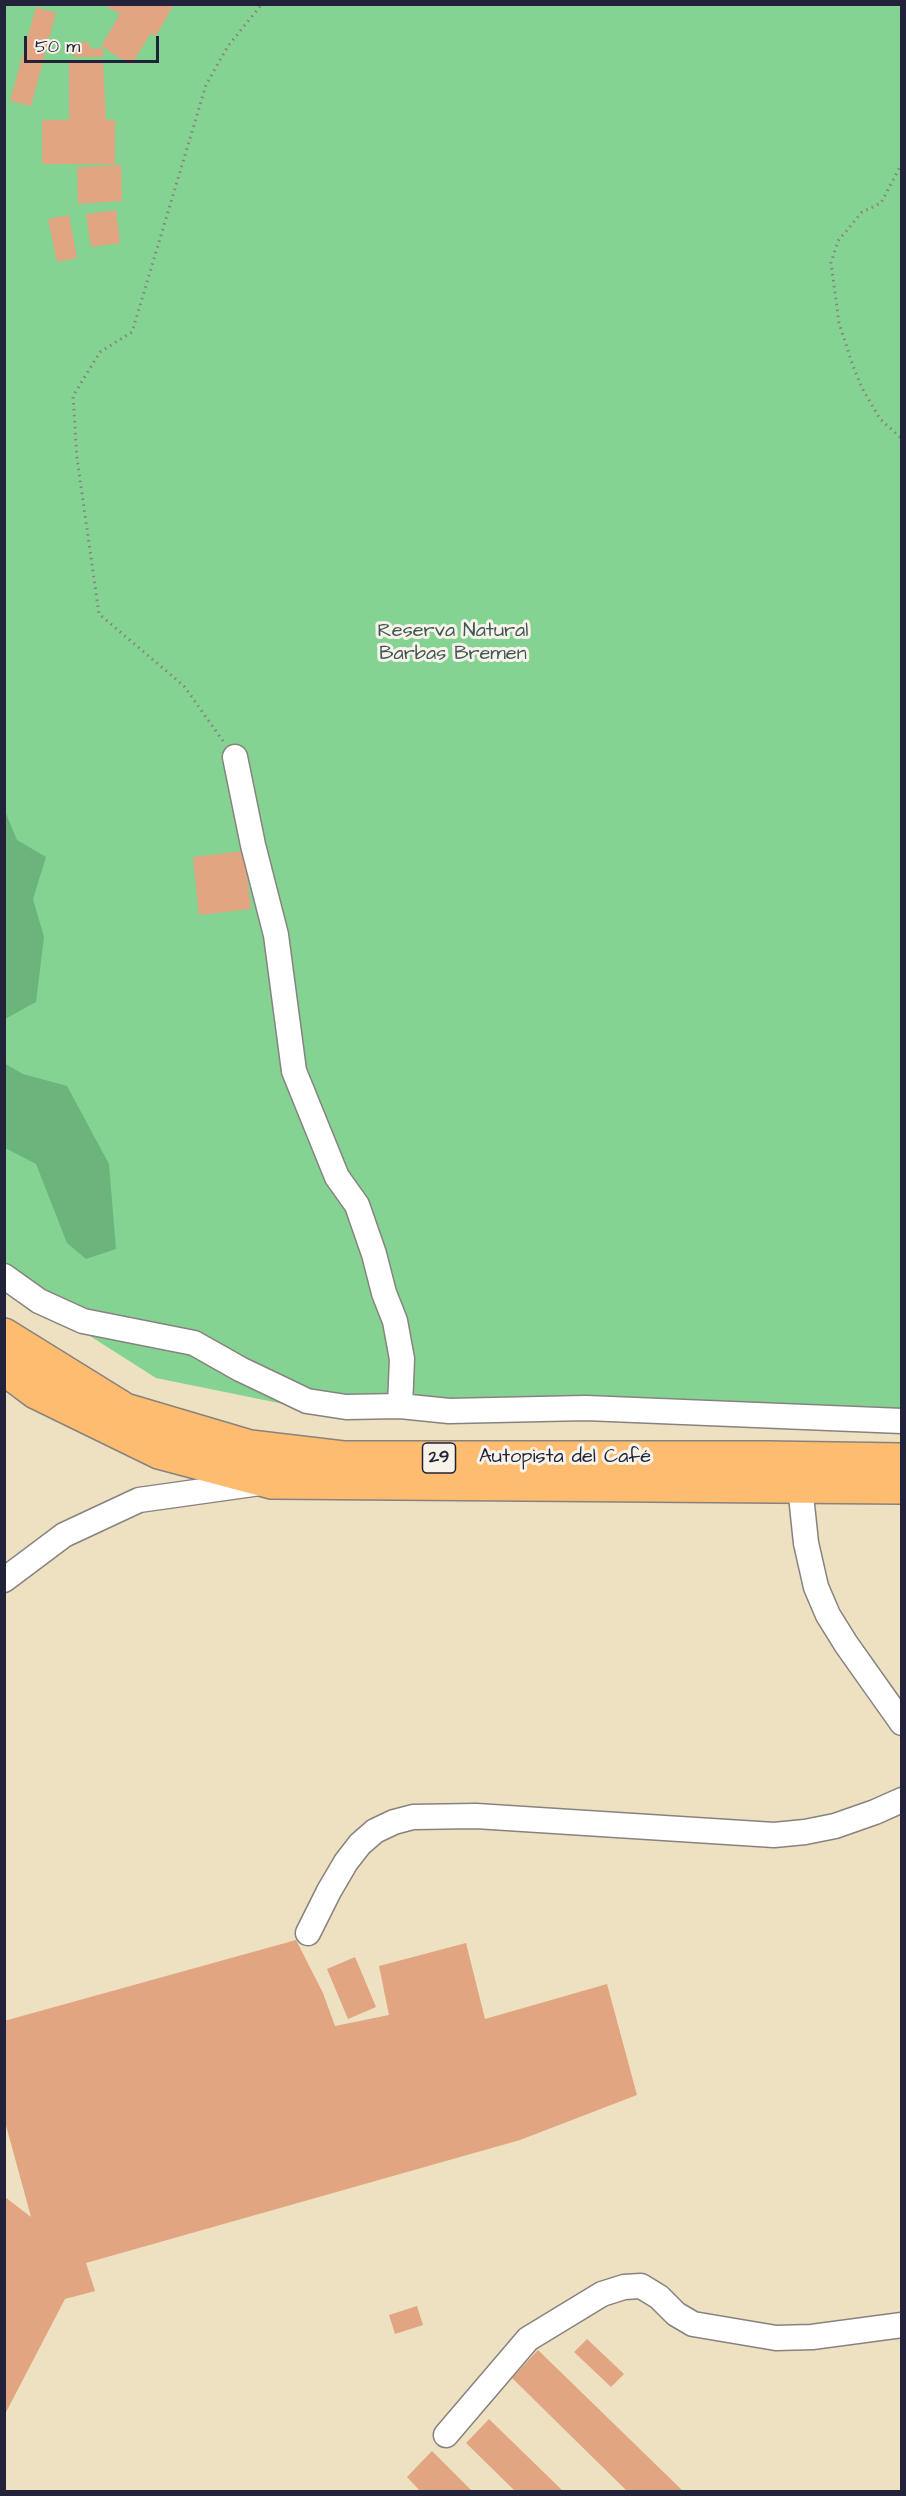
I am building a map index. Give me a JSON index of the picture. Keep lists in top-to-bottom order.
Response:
{
  "streets": {
    "highway": ["29", "Autopista del Café"]
  },
  "parks": ["Reserva Natural Barbas Bremen"],
  "scale_bar": "50 m"
}
